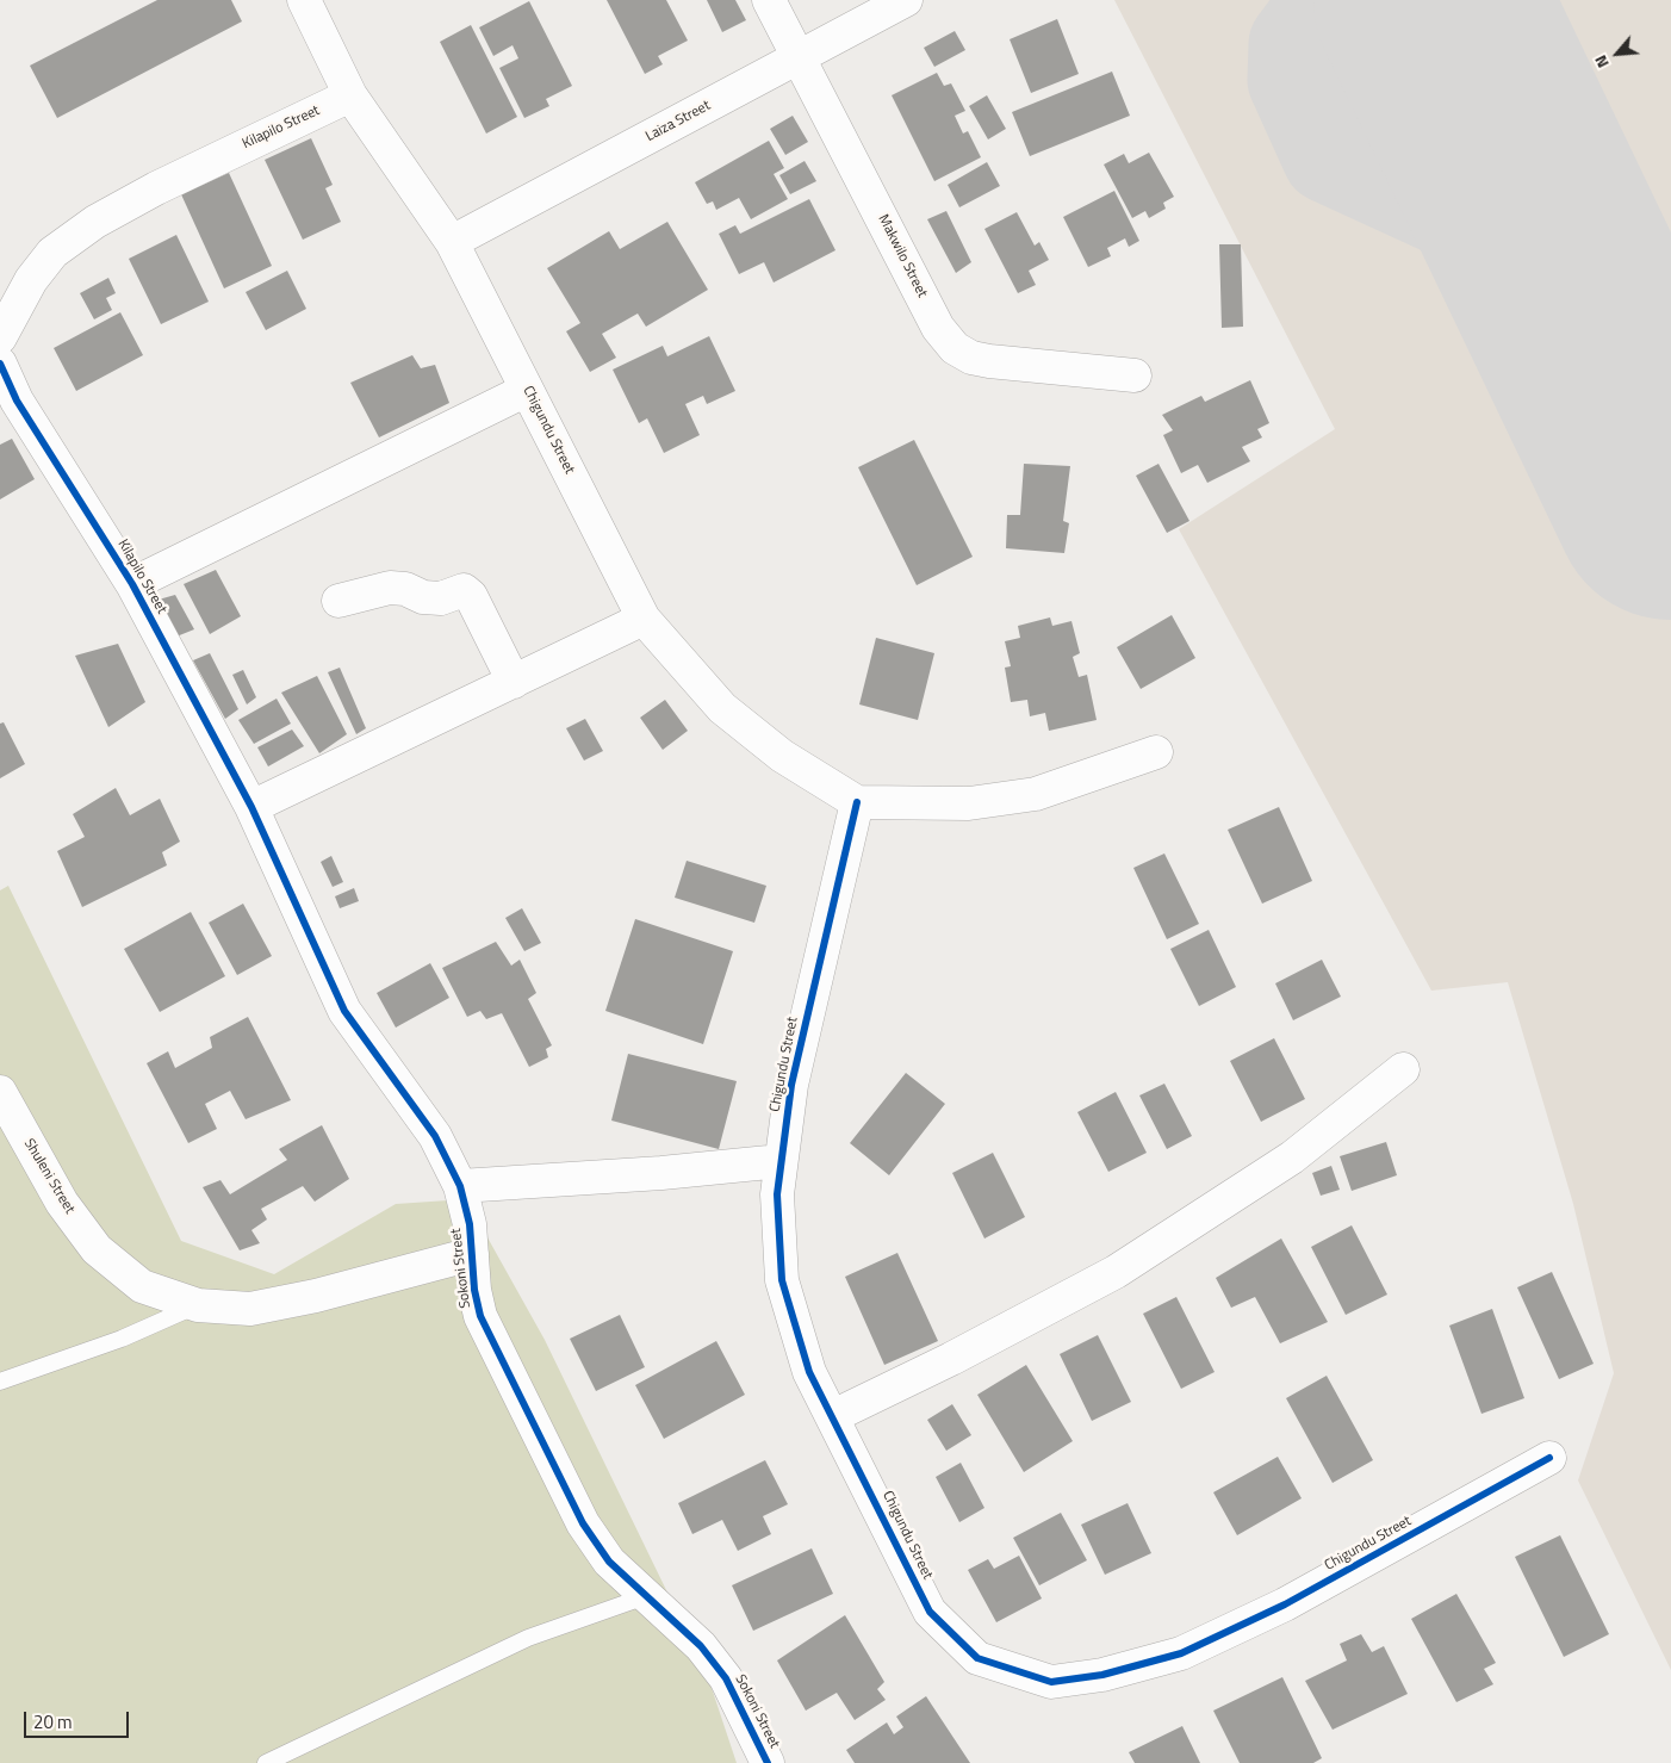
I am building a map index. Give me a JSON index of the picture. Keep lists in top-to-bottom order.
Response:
{
  "streets": {
    "street": [
      "Laiza Street",
      "Kilapilo Street",
      "Makwilo Street",
      "Chigundu Street",
      "Shuleni Street",
      "Sokoni Street"
    ]
  },
  "crossings": [
    ["Laiza Street", "Makwilo Street"],
    ["Laiza Street", "Chigundu Street"],
    ["Kilapilo Street", "Chigundu Street"],
    ["Kilapilo Street", "Sokoni Street"],
    ["Shuleni Street", "Sokoni Street"]
  ],
  "scale_bar": "20 m",
  "north": "bottom left"
}
